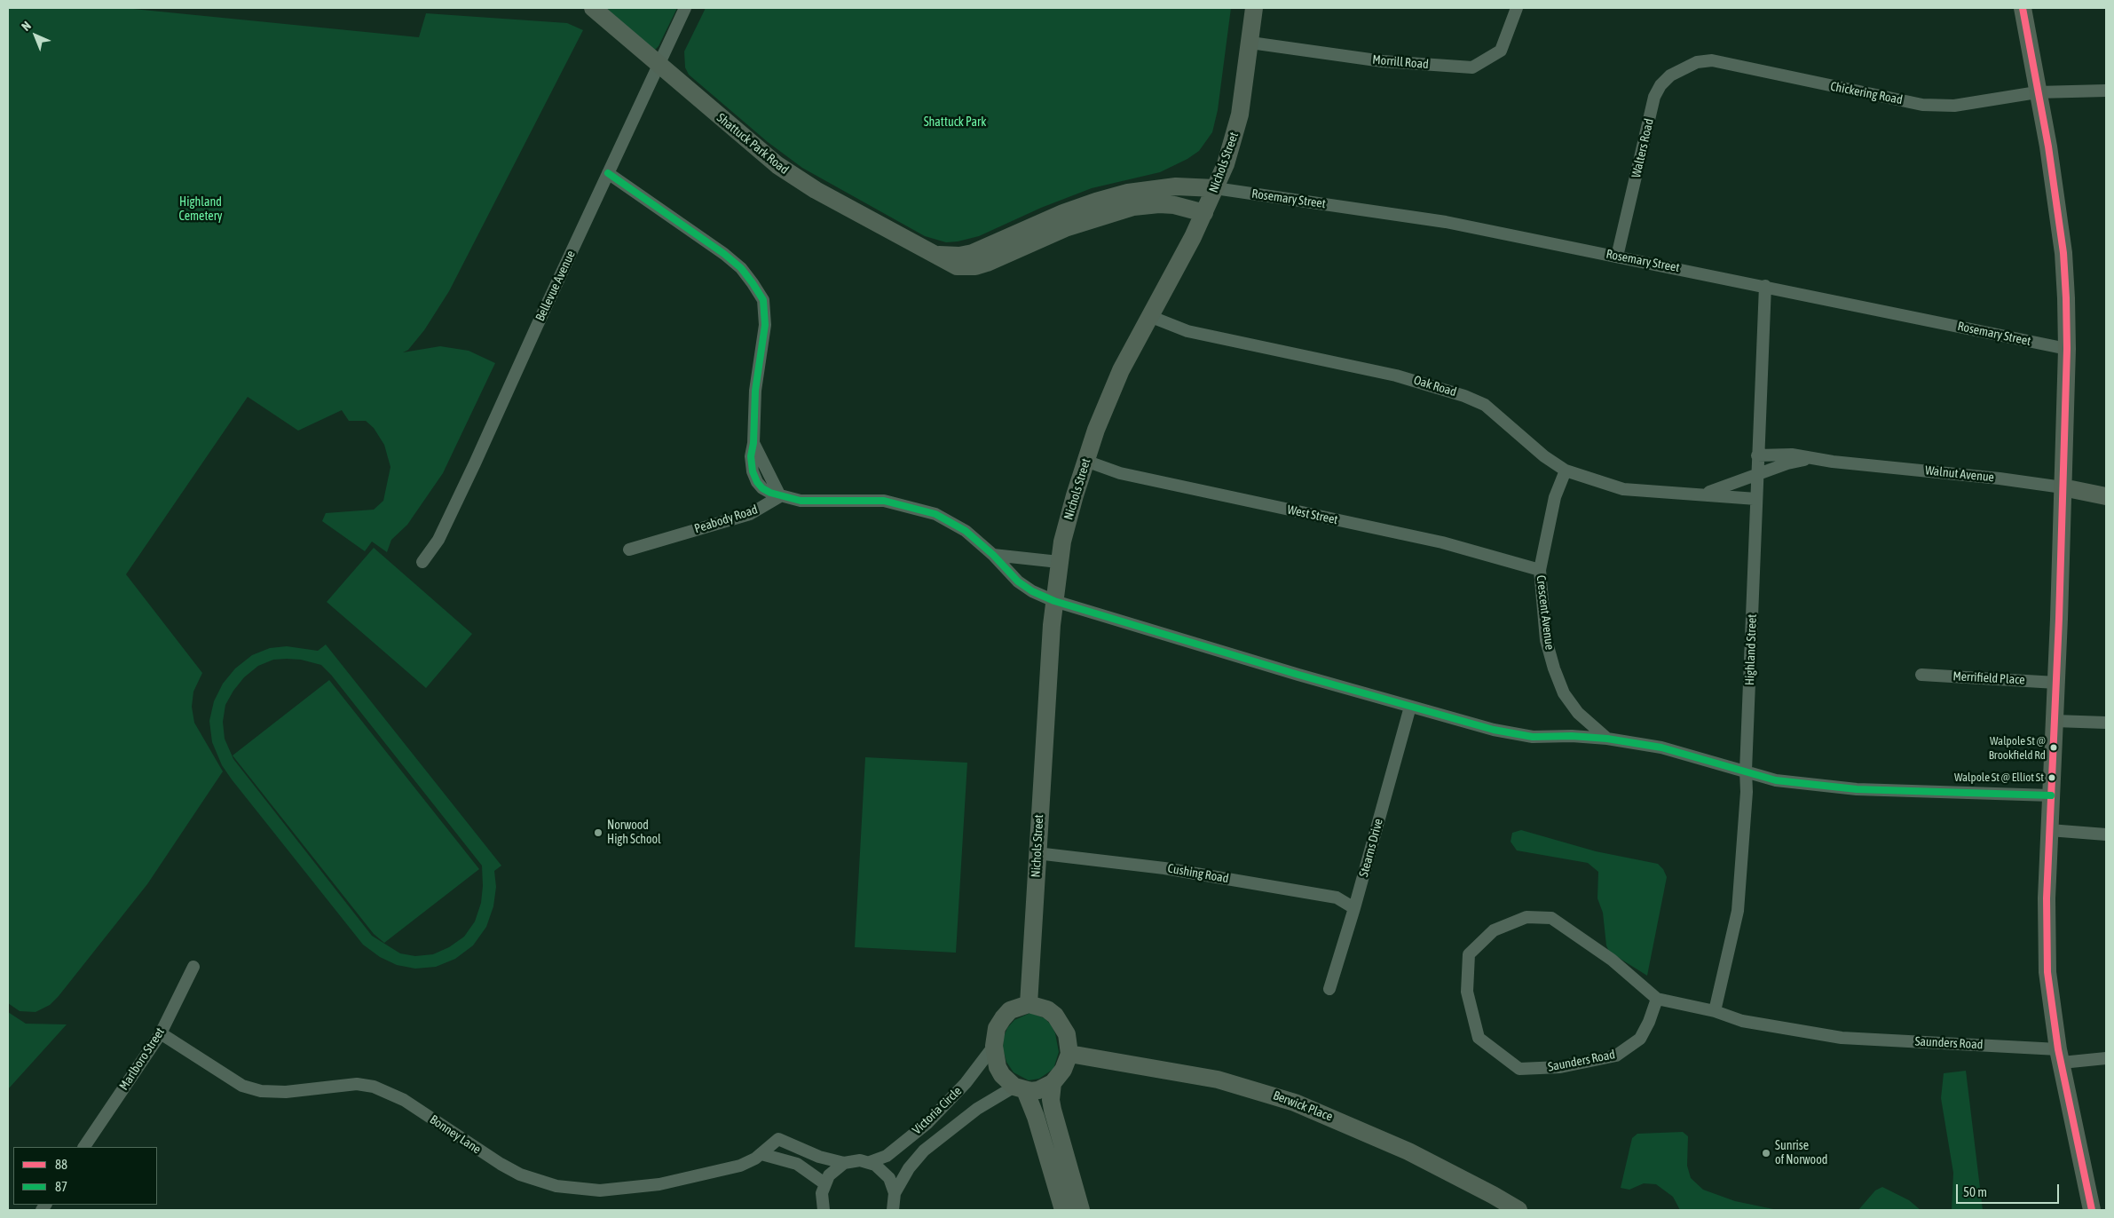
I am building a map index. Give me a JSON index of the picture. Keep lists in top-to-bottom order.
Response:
{
  "streets": {
    "main road": [
      "Shattuck Park Road",
      "Nichols Street",
      "Walnut Avenue",
      "Berwick Place"
    ],
    "street": [
      "Morrill Road",
      "Chickering Road",
      "Walters Road",
      "Rosemary Street",
      "Bellevue Avenue",
      "Oak Road",
      "West Street",
      "Peabody Road",
      "Crescent Avenue",
      "Highland Street",
      "Merrifield Place",
      "Stearns Drive",
      "Cushing Road",
      "Saunders Road",
      "Marlboro Street",
      "Victoria Circle",
      "Bonney Lane"
    ]
  },
  "crossings": [
    ["Morrill Road", "Nichols Street"],
    ["Chickering Road", "Walters Road"],
    ["Shattuck Park Road", "Nichols Street"],
    ["Shattuck Park Road", "Rosemary Street"],
    ["Shattuck Park Road", "Bellevue Avenue"],
    ["Walters Road", "Rosemary Street"],
    ["Nichols Street", "Rosemary Street"],
    ["Nichols Street", "Oak Road"],
    ["Nichols Street", "West Street"],
    ["Nichols Street", "Cushing Road"],
    ["Nichols Street", "Berwick Place"],
    ["Nichols Street", "Victoria Circle"],
    ["Rosemary Street", "Highland Street"],
    ["Oak Road", "Walnut Avenue"],
    ["Oak Road", "Crescent Avenue"],
    ["Oak Road", "Highland Street"],
    ["Walnut Avenue", "Highland Street"],
    ["West Street", "Crescent Avenue"],
    ["Highland Street", "Saunders Road"],
    ["Stearns Drive", "Cushing Road"],
    ["Marlboro Street", "Bonney Lane"],
    ["Berwick Place", "Victoria Circle"]
  ],
  "parks": ["Shattuck Park", "Highland Cemetery"],
  "places": [
    "Walpole St @ Brookfield Rd",
    "Walpole St @ Elliot St",
    "Norwood High School",
    "Sunrise of Norwood"
  ],
  "lines": ["transit line 88", "transit line 87"],
  "legend": ["88", "87"],
  "scale_bar": "50 m",
  "north": "top left"
}
